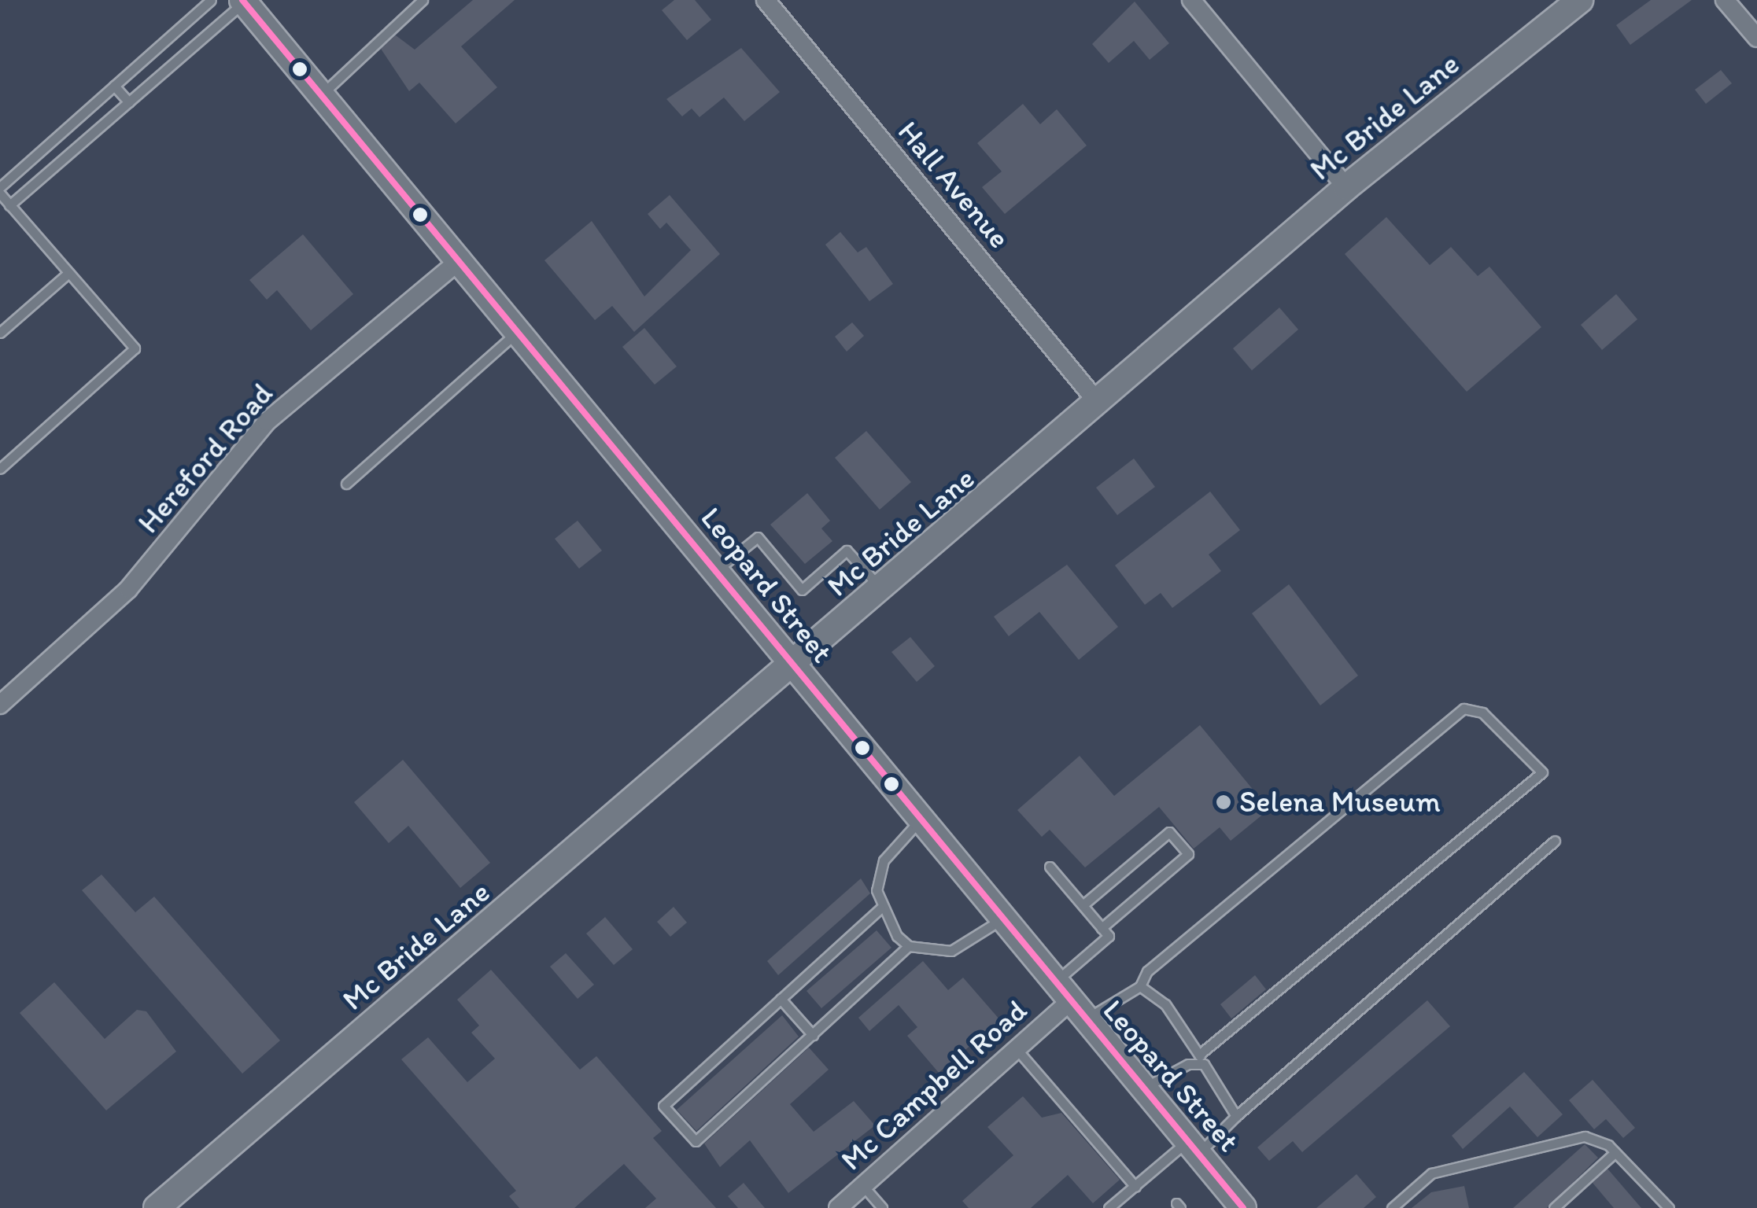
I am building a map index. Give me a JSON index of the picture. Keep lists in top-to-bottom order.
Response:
{
  "streets": {
    "street": [
      "Mc Bride Lane",
      "Hall Avenue",
      "Hereford Road",
      "Leopard Street",
      "Mc Campbell Road"
    ]
  },
  "crossings": [
    ["Mc Bride Lane", "Hall Avenue"],
    ["Mc Bride Lane", "Leopard Street"],
    ["Hereford Road", "Leopard Street"],
    ["Leopard Street", "Mc Campbell Road"]
  ],
  "places": ["Selena Museum"]
}
